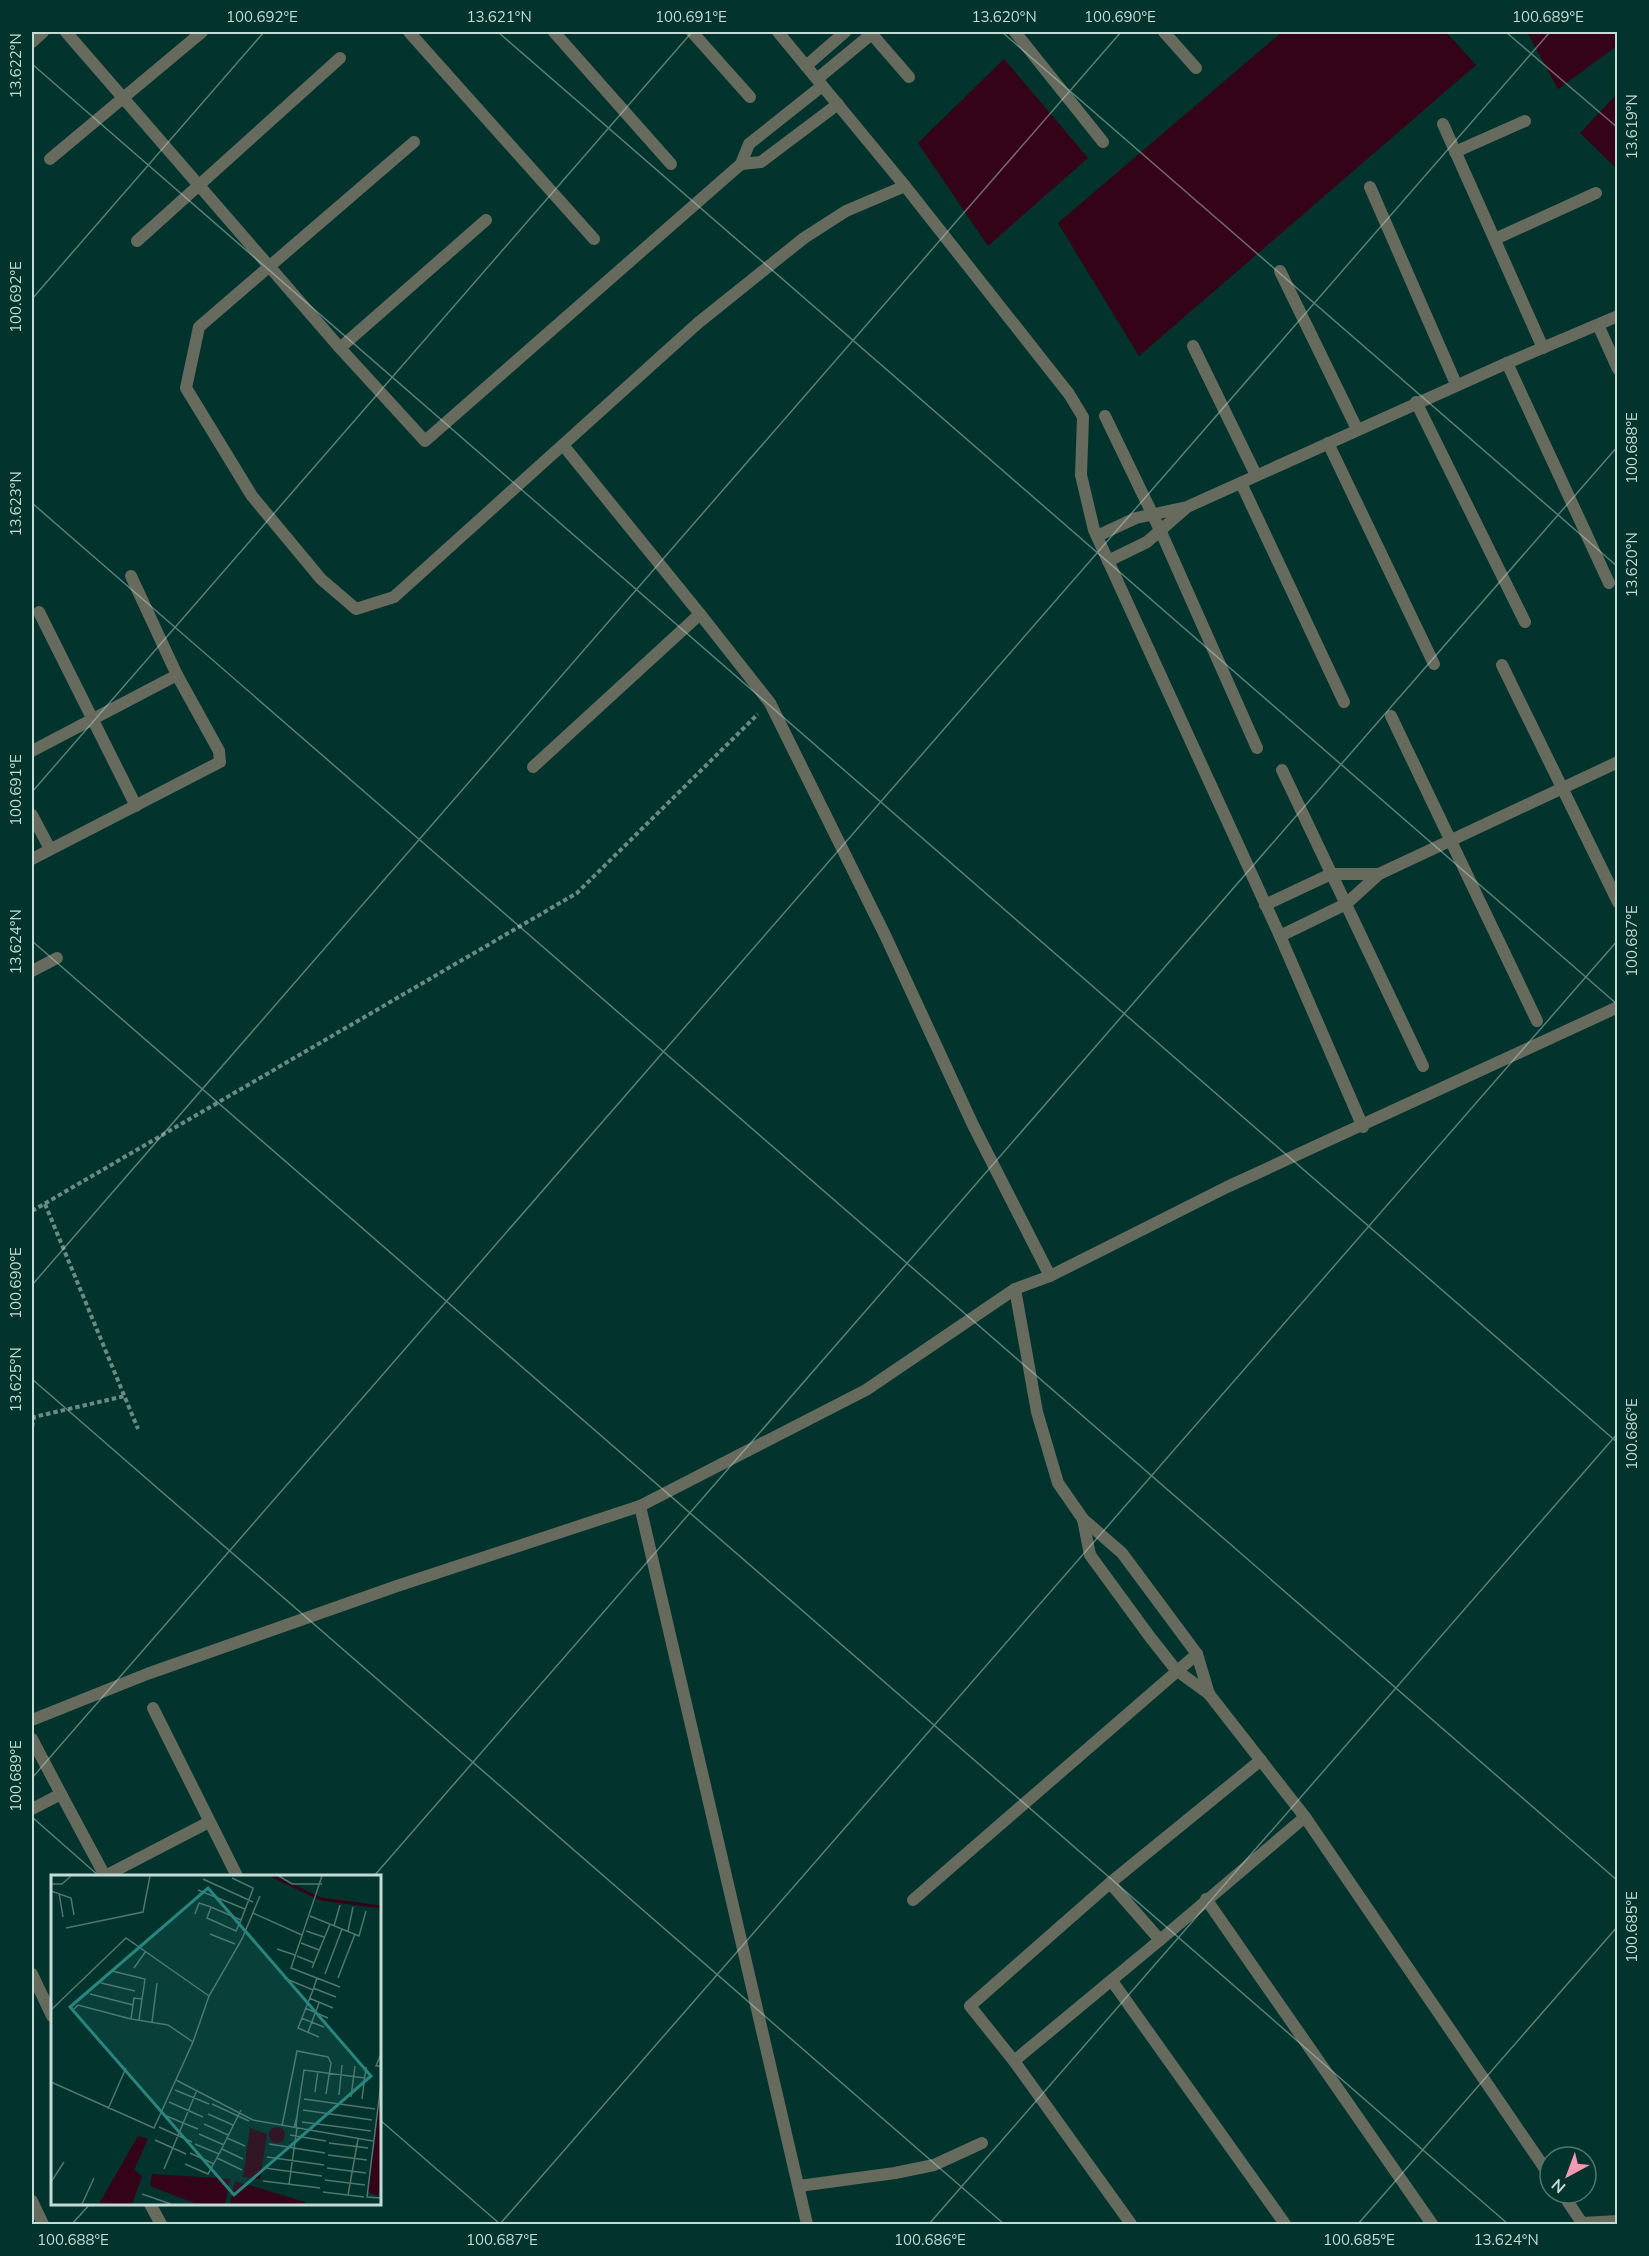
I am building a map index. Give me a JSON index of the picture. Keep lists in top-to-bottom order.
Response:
{
  "north": "bottom left",
  "coordinates": [
    "100.692°E",
    "13.621°N",
    "100.691°E",
    "13.620°N",
    "100.690°E",
    "100.689°E",
    "13.622°N",
    "13.619°N",
    "100.688°E",
    "13.623°N",
    "100.687°E",
    "13.624°N",
    "13.625°N",
    "100.686°E",
    "100.685°E"
  ]
}
